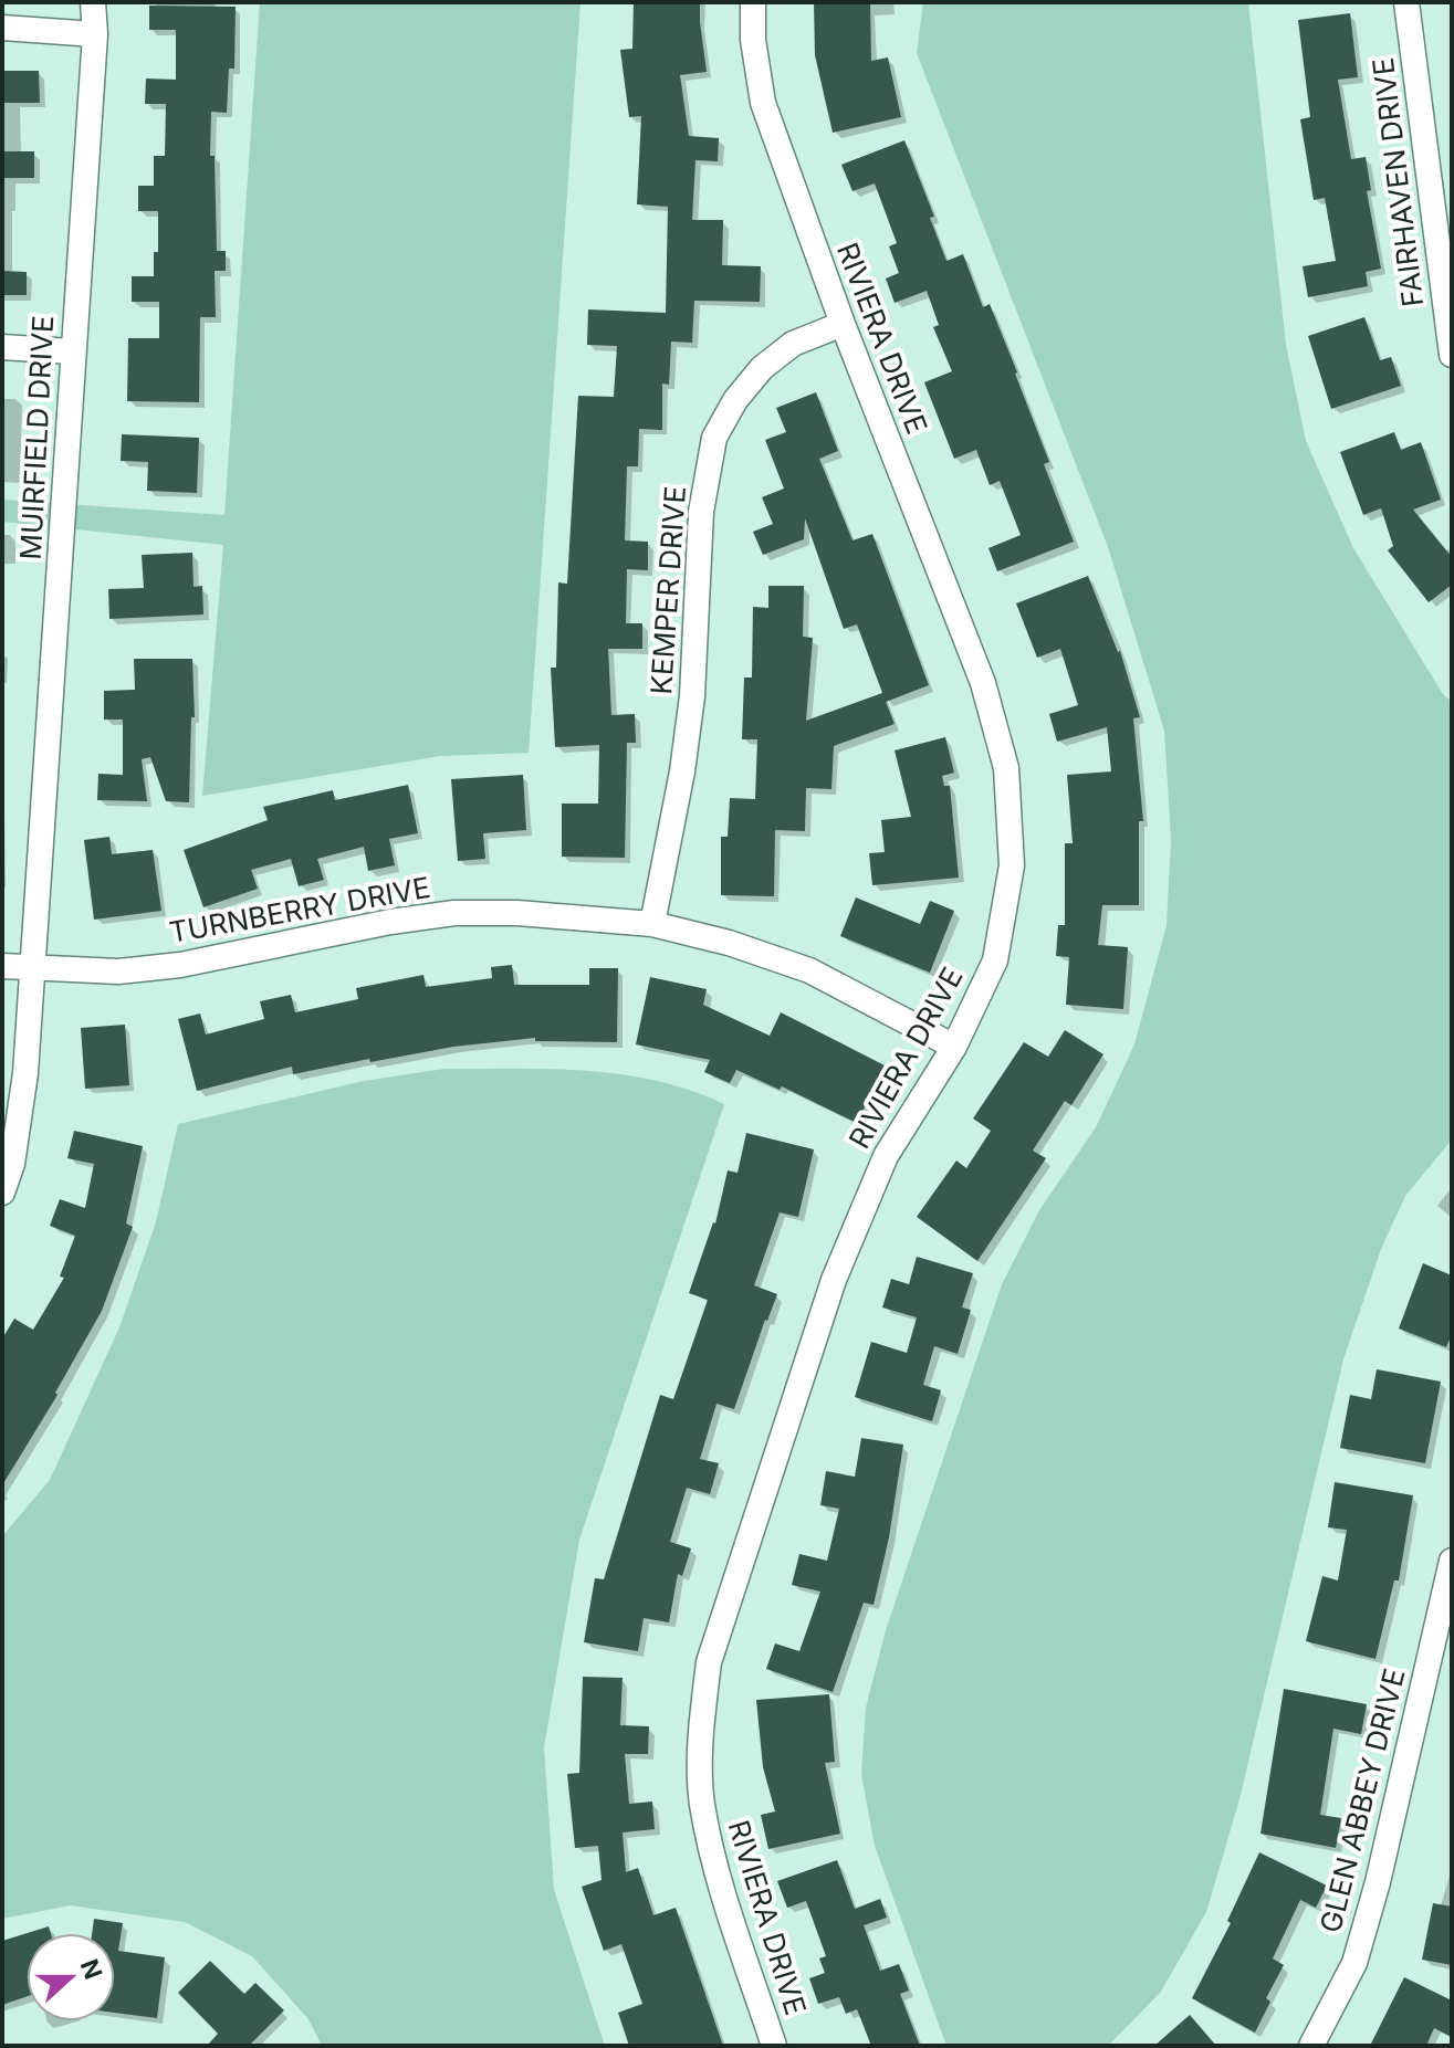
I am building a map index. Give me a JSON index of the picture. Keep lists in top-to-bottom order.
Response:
{
  "streets": {
    "street": [
      "FAIRHAVEN DRIVE",
      "RIVIERA DRIVE",
      "MUIRFIELD DRIVE",
      "KEMPER DRIVE",
      "TURNBERRY DRIVE",
      "GLEN ABBEY DRIVE"
    ]
  },
  "crossings": [
    ["RIVIERA DRIVE", "KEMPER DRIVE"],
    ["RIVIERA DRIVE", "TURNBERRY DRIVE"],
    ["MUIRFIELD DRIVE", "TURNBERRY DRIVE"],
    ["KEMPER DRIVE", "TURNBERRY DRIVE"]
  ],
  "north": "right"
}
